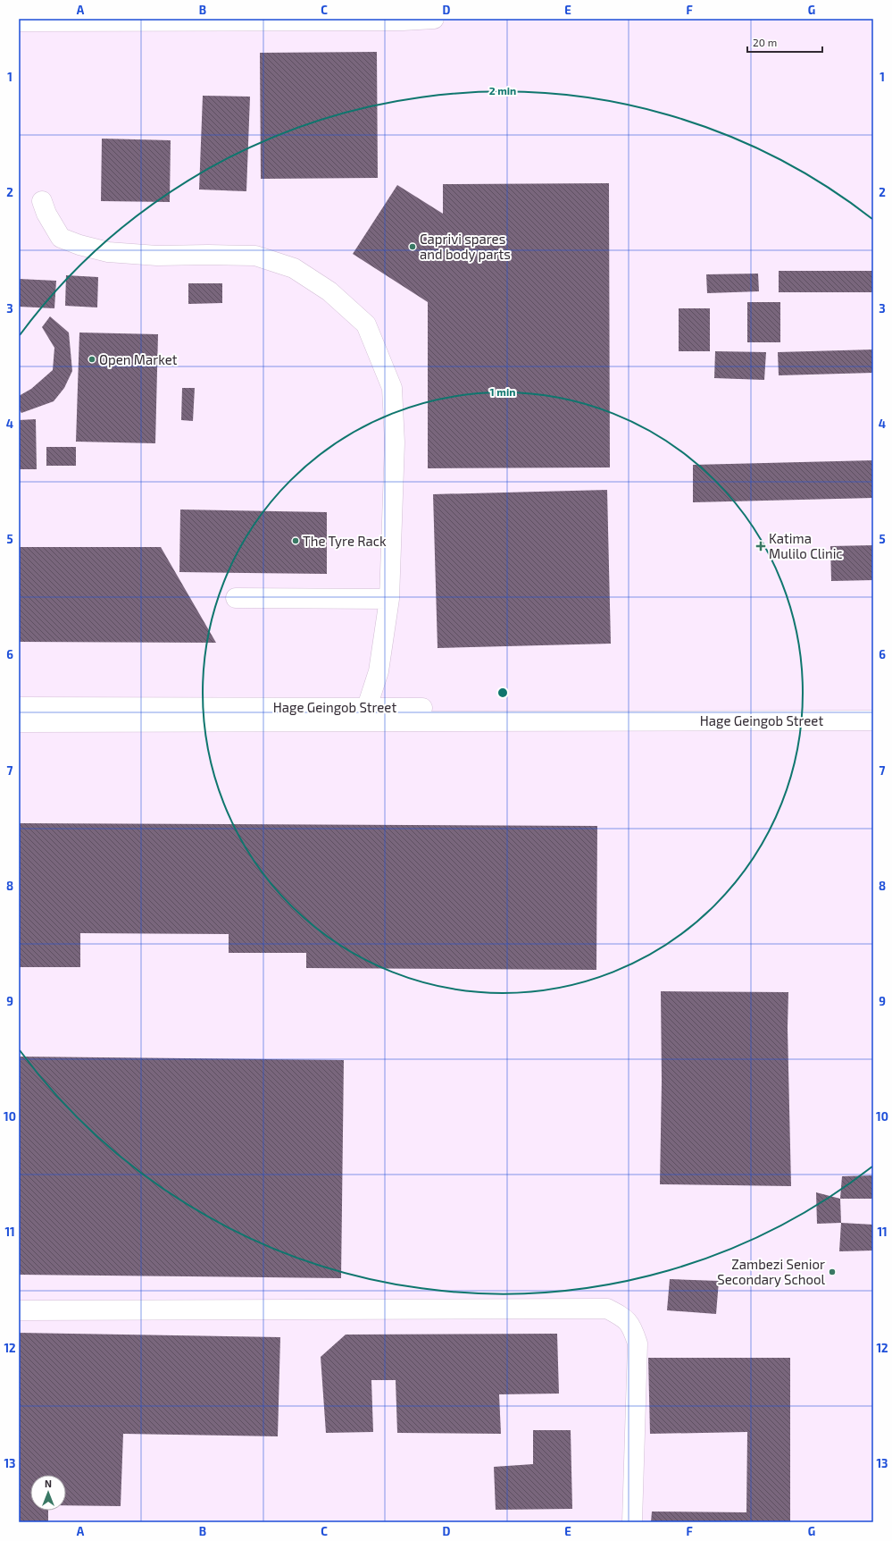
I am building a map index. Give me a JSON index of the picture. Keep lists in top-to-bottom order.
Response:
{
  "streets": {
    "street": ["Hage Geingob Street"]
  },
  "places": {
    "other": [
      "Caprivi spares and body parts",
      "Open Market",
      "The Tyre Rack",
      "Zambezi Senior Secondary School"
    ],
    "health": ["Katima Mulilo Clinic"]
  },
  "scale_bar": "20 m",
  "north": "top",
  "grid": {
    "columns": [
      "A",
      "B",
      "C",
      "D",
      "E",
      "F",
      "G"
    ],
    "rows": [
      "1",
      "2",
      "3",
      "4",
      "5",
      "6",
      "7",
      "8",
      "9",
      "10",
      "11",
      "12",
      "13"
    ]
  },
  "rings": ["2 min", "1 min"]
}
